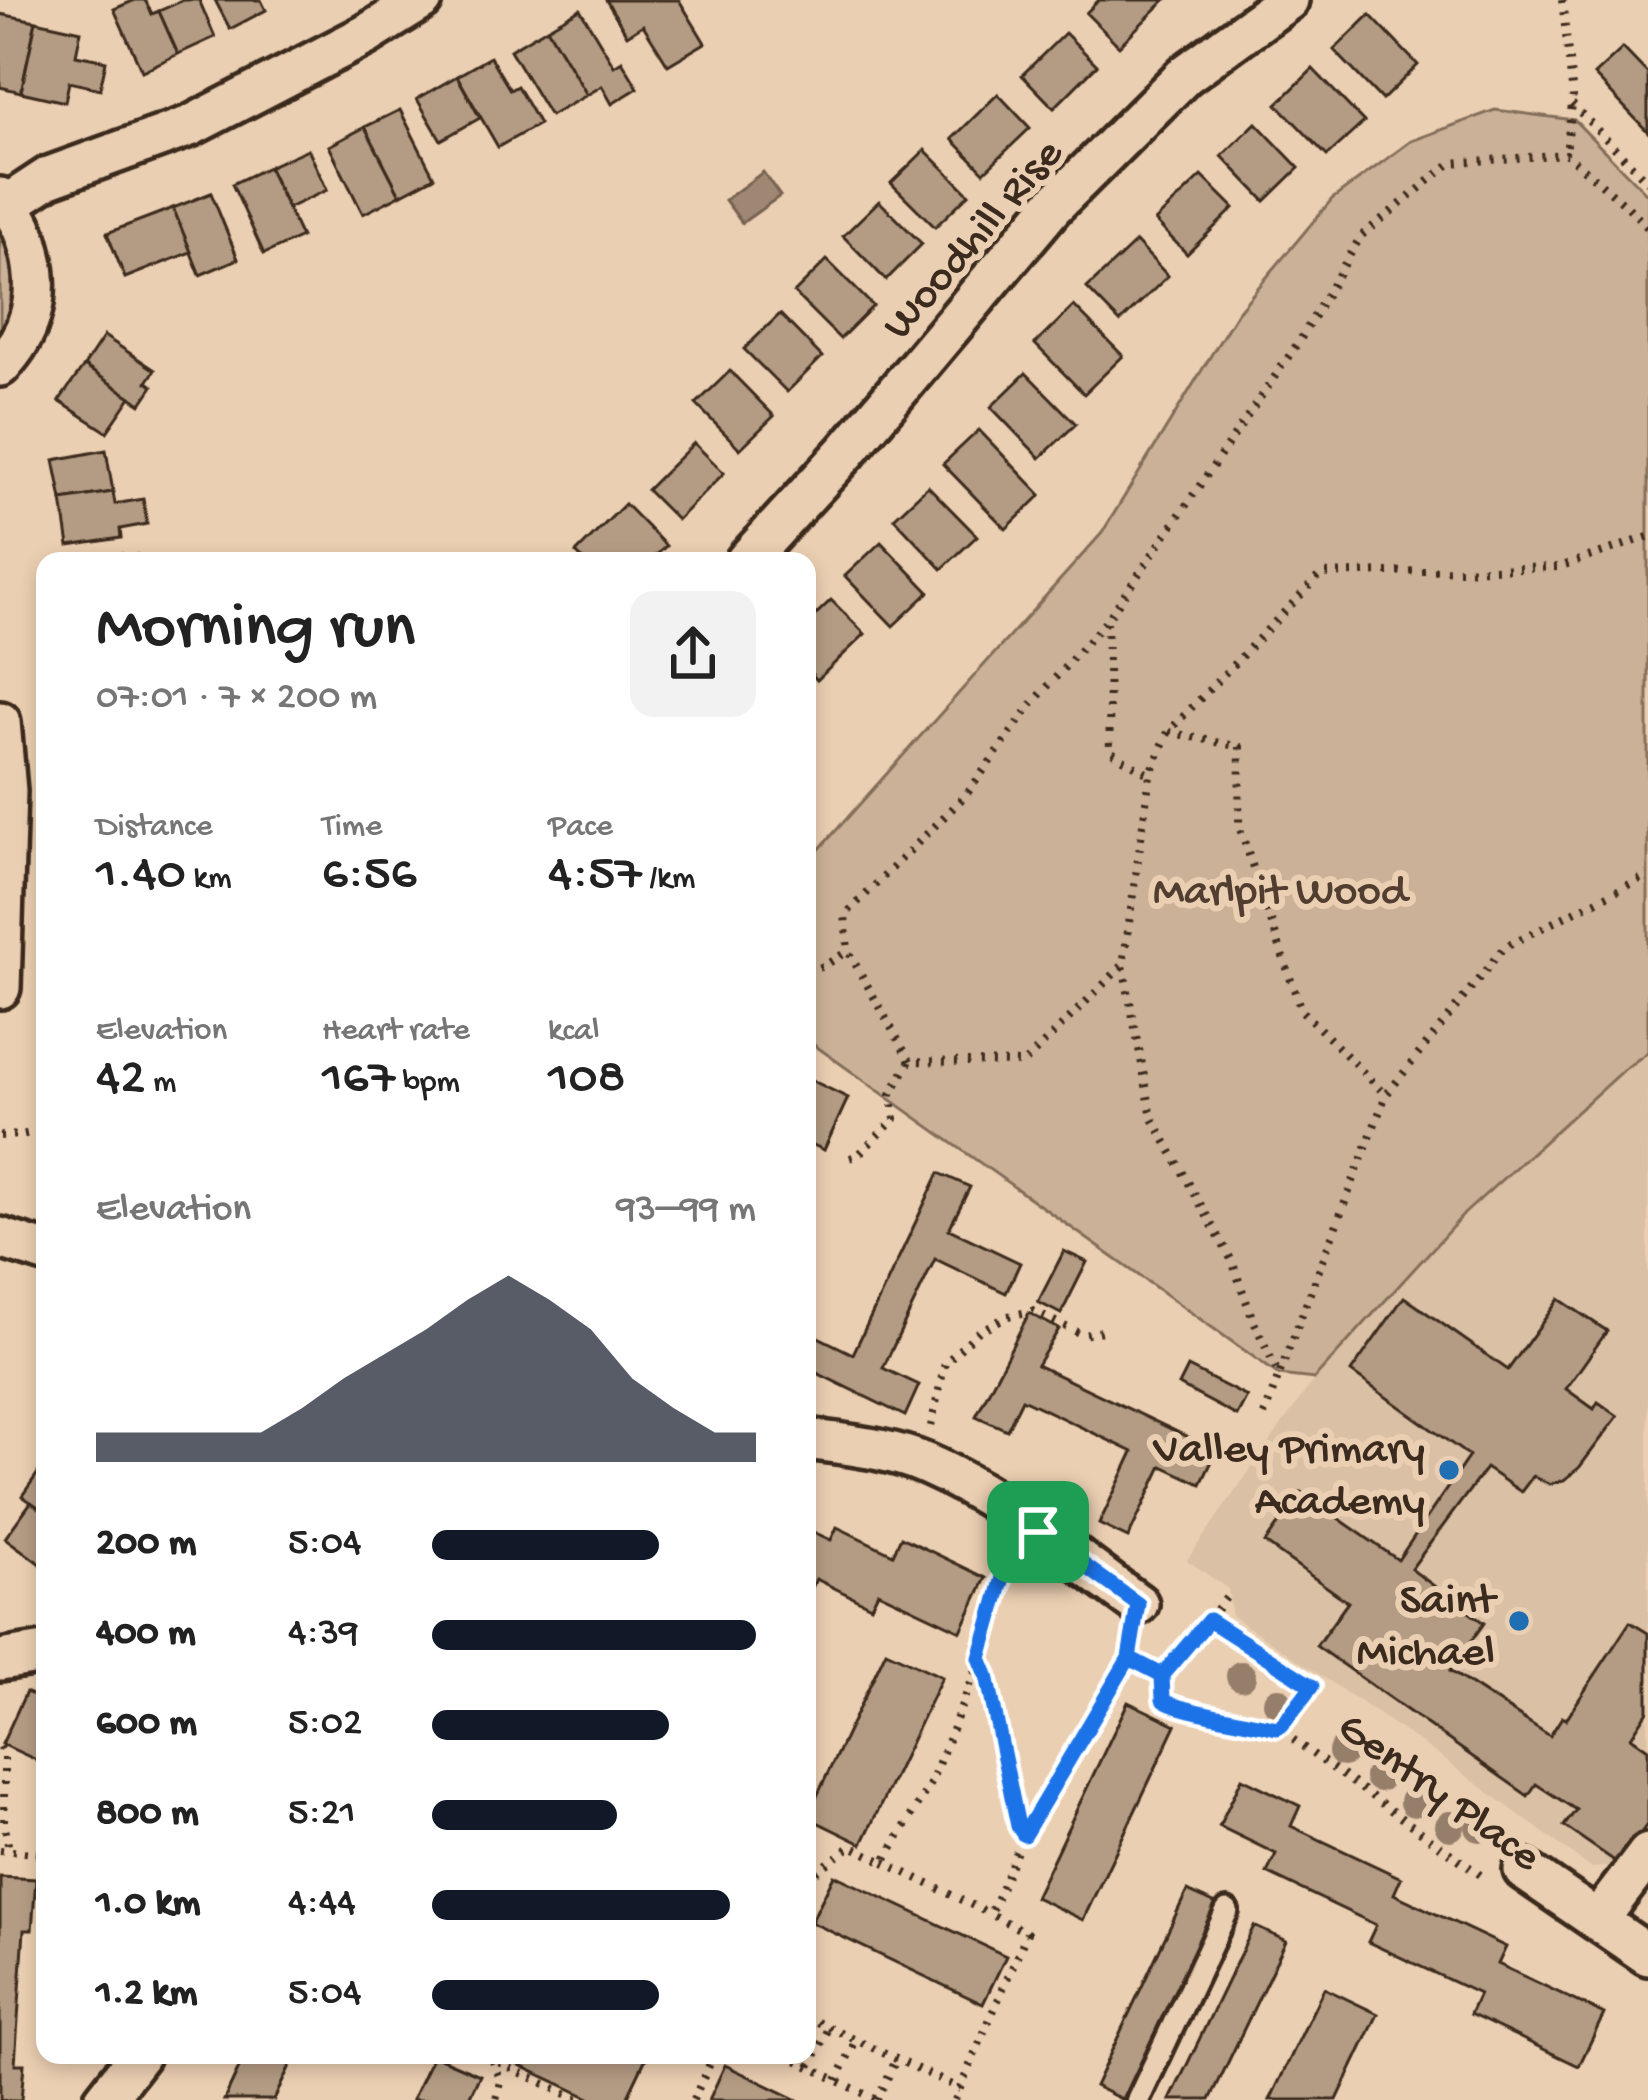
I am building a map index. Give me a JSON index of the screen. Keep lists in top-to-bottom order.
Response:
{
  "streets": {
    "street": ["Woodhill Rise", "Gentry Place"]
  },
  "parks": ["Marlpit Wood"],
  "places": ["Valley Primary Academy", "Saint Michael"],
  "page": {
    "heading": ["Morning run", "07:01 · 7 × 200 m"],
    "stats": [
      ["Distance", "1.40 km"],
      ["Time", "6:56"],
      ["Pace", "4:57 /km"],
      ["Elevation", "42 m"],
      ["Heart rate", "167 bpm"],
      ["kcal", "108"]
    ],
    "chart": ["Elevation", "93–99 m"],
    "list": [
      {
        "name": "200 m",
        "note": "5:04"
      },
      {
        "name": "400 m",
        "note": "4:39"
      },
      {
        "name": "600 m",
        "note": "5:02"
      },
      {
        "name": "800 m",
        "note": "5:21"
      },
      {
        "name": "1.0 km",
        "note": "4:44"
      },
      {
        "name": "1.2 km",
        "note": "5:04"
      }
    ]
  }
}
